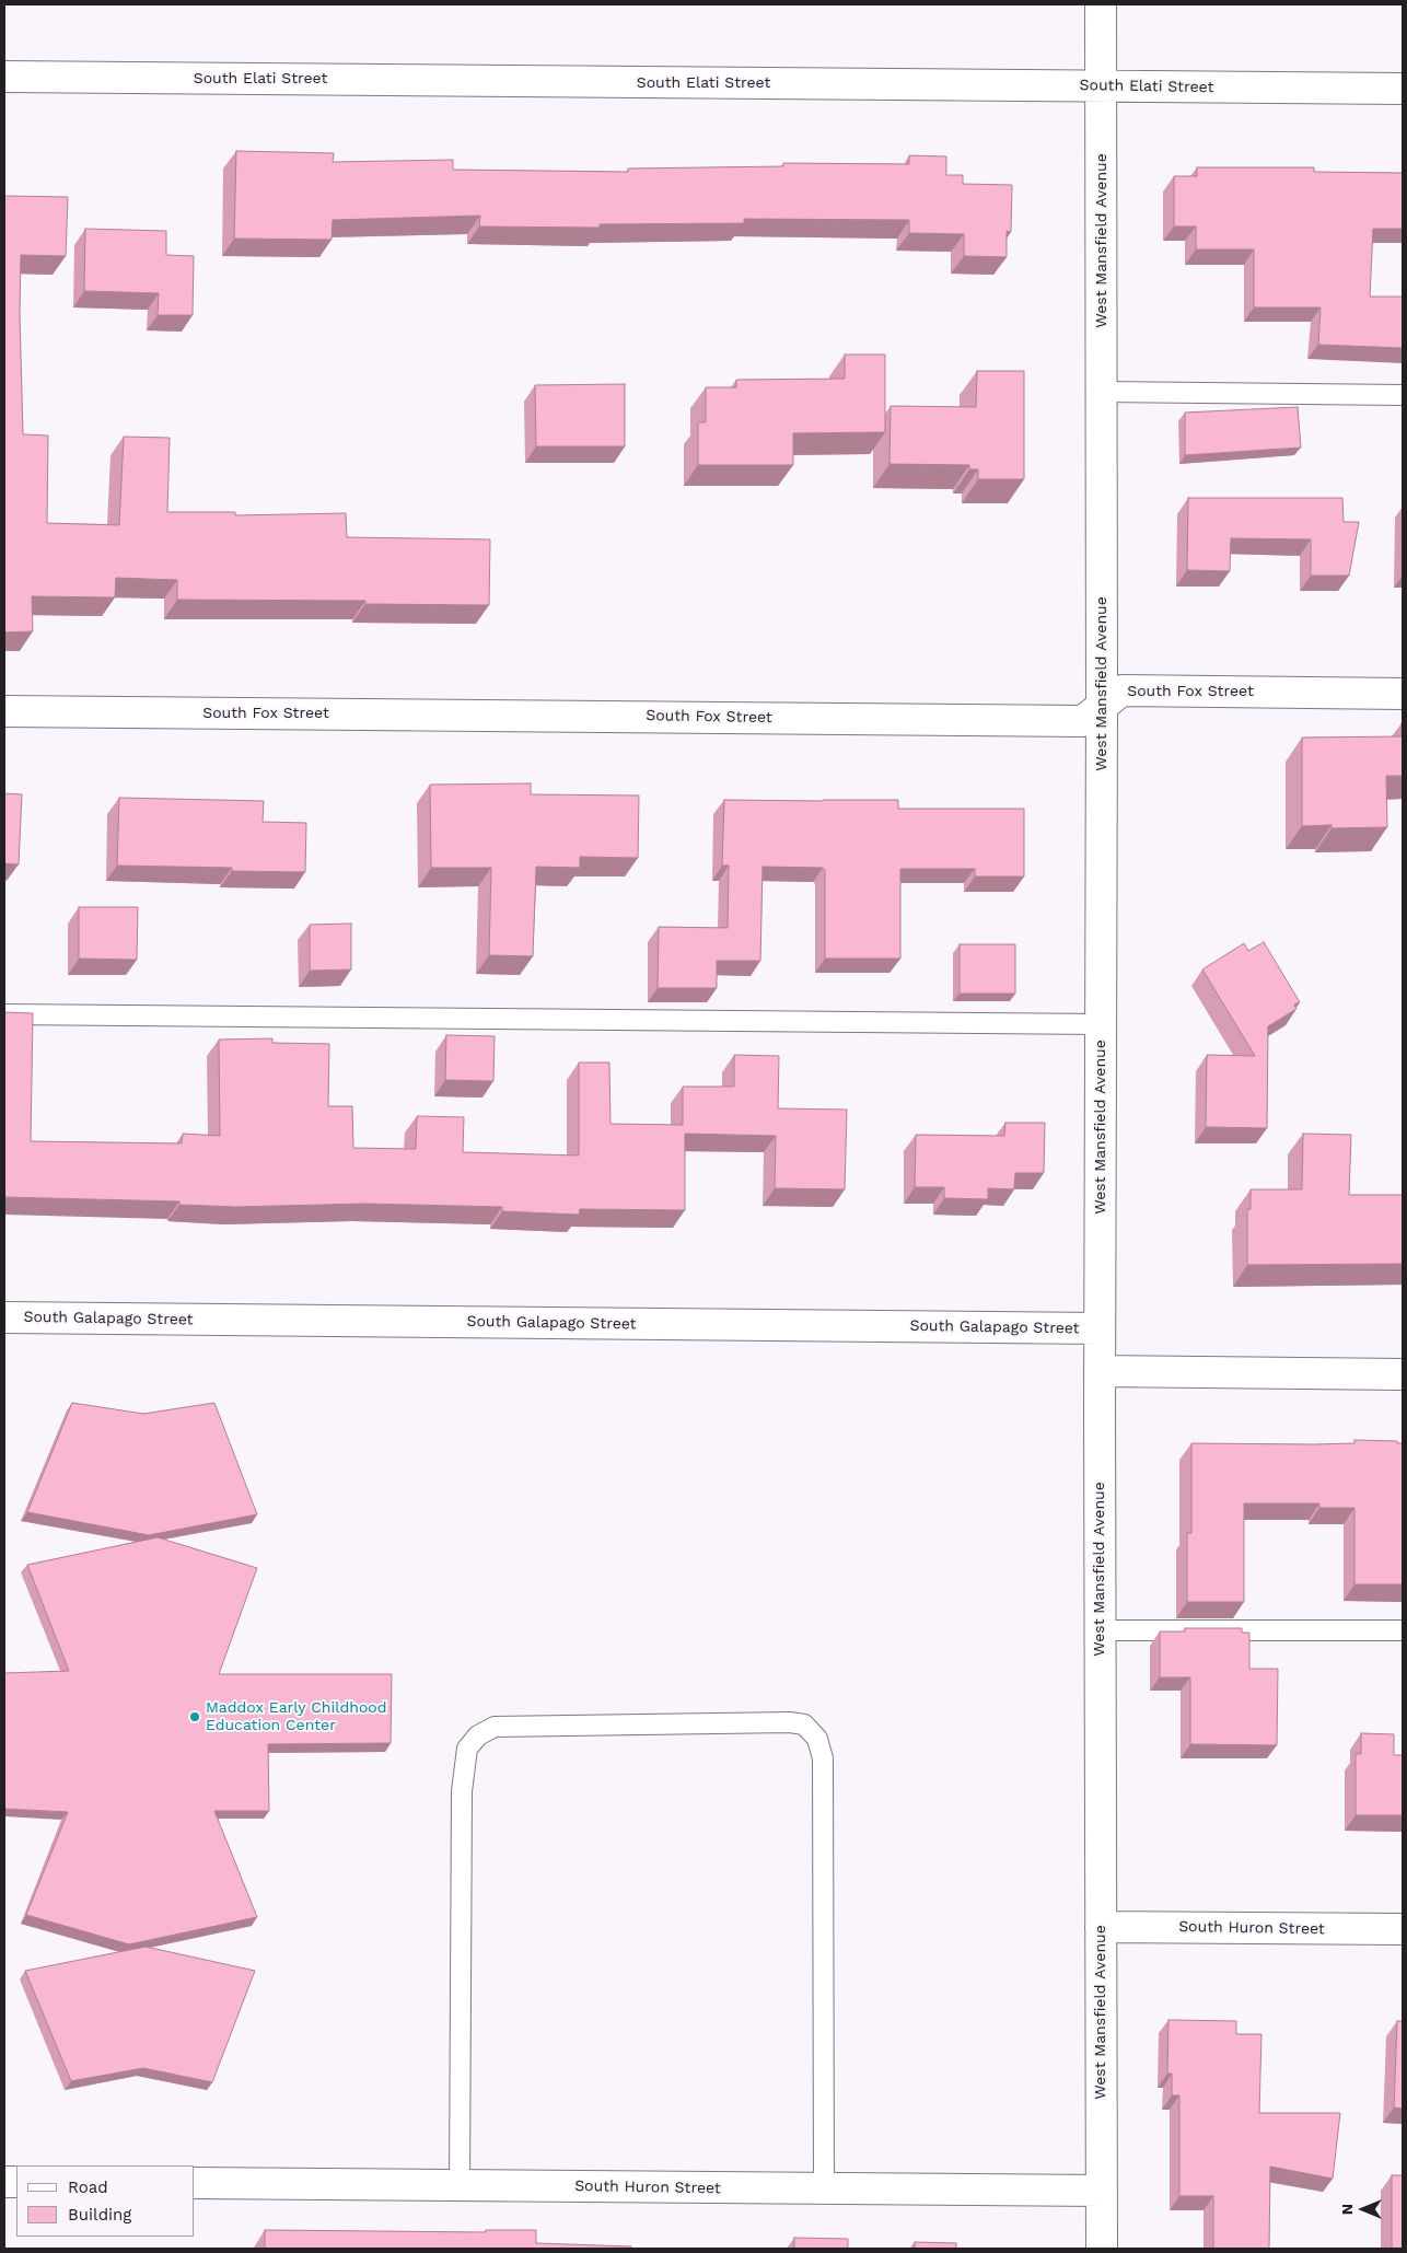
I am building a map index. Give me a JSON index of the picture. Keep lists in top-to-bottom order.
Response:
{
  "streets": {
    "street": [
      "South Elati Street",
      "West Mansfield Avenue",
      "South Fox Street",
      "South Galapago Street",
      "South Huron Street"
    ]
  },
  "crossings": [
    ["South Elati Street", "West Mansfield Avenue"],
    ["West Mansfield Avenue", "South Fox Street"],
    ["West Mansfield Avenue", "South Galapago Street"],
    ["West Mansfield Avenue", "South Huron Street"]
  ],
  "places": ["Maddox Early Childhood Education Center"],
  "legend": ["Road", "Building"],
  "north": "left"
}
